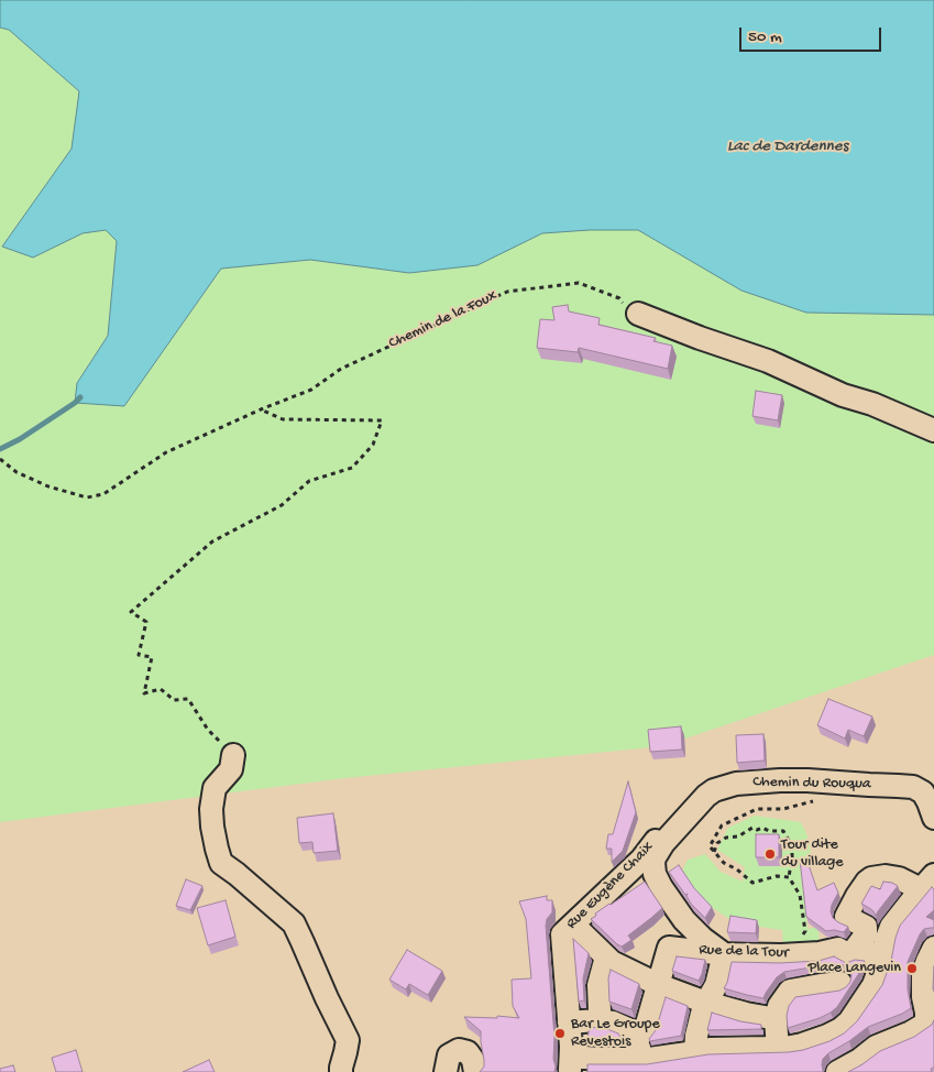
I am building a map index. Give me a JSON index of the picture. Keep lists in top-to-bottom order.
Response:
{
  "streets": {
    "street": ["Chemin du Rouqua", "Rue Eugène Chaix", "Rue de la Tour"],
    "path": ["Chemin de la Foux"]
  },
  "crossings": [
    ["Chemin du Rouqua", "Rue Eugène Chaix"],
    ["Chemin du Rouqua", "Rue de la Tour"]
  ],
  "water": ["Lac de Dardennes"],
  "places": ["Tour dite du village", "Place Langevin", "Bar Le Groupe Revestois"],
  "scale_bar": "50 m"
}
